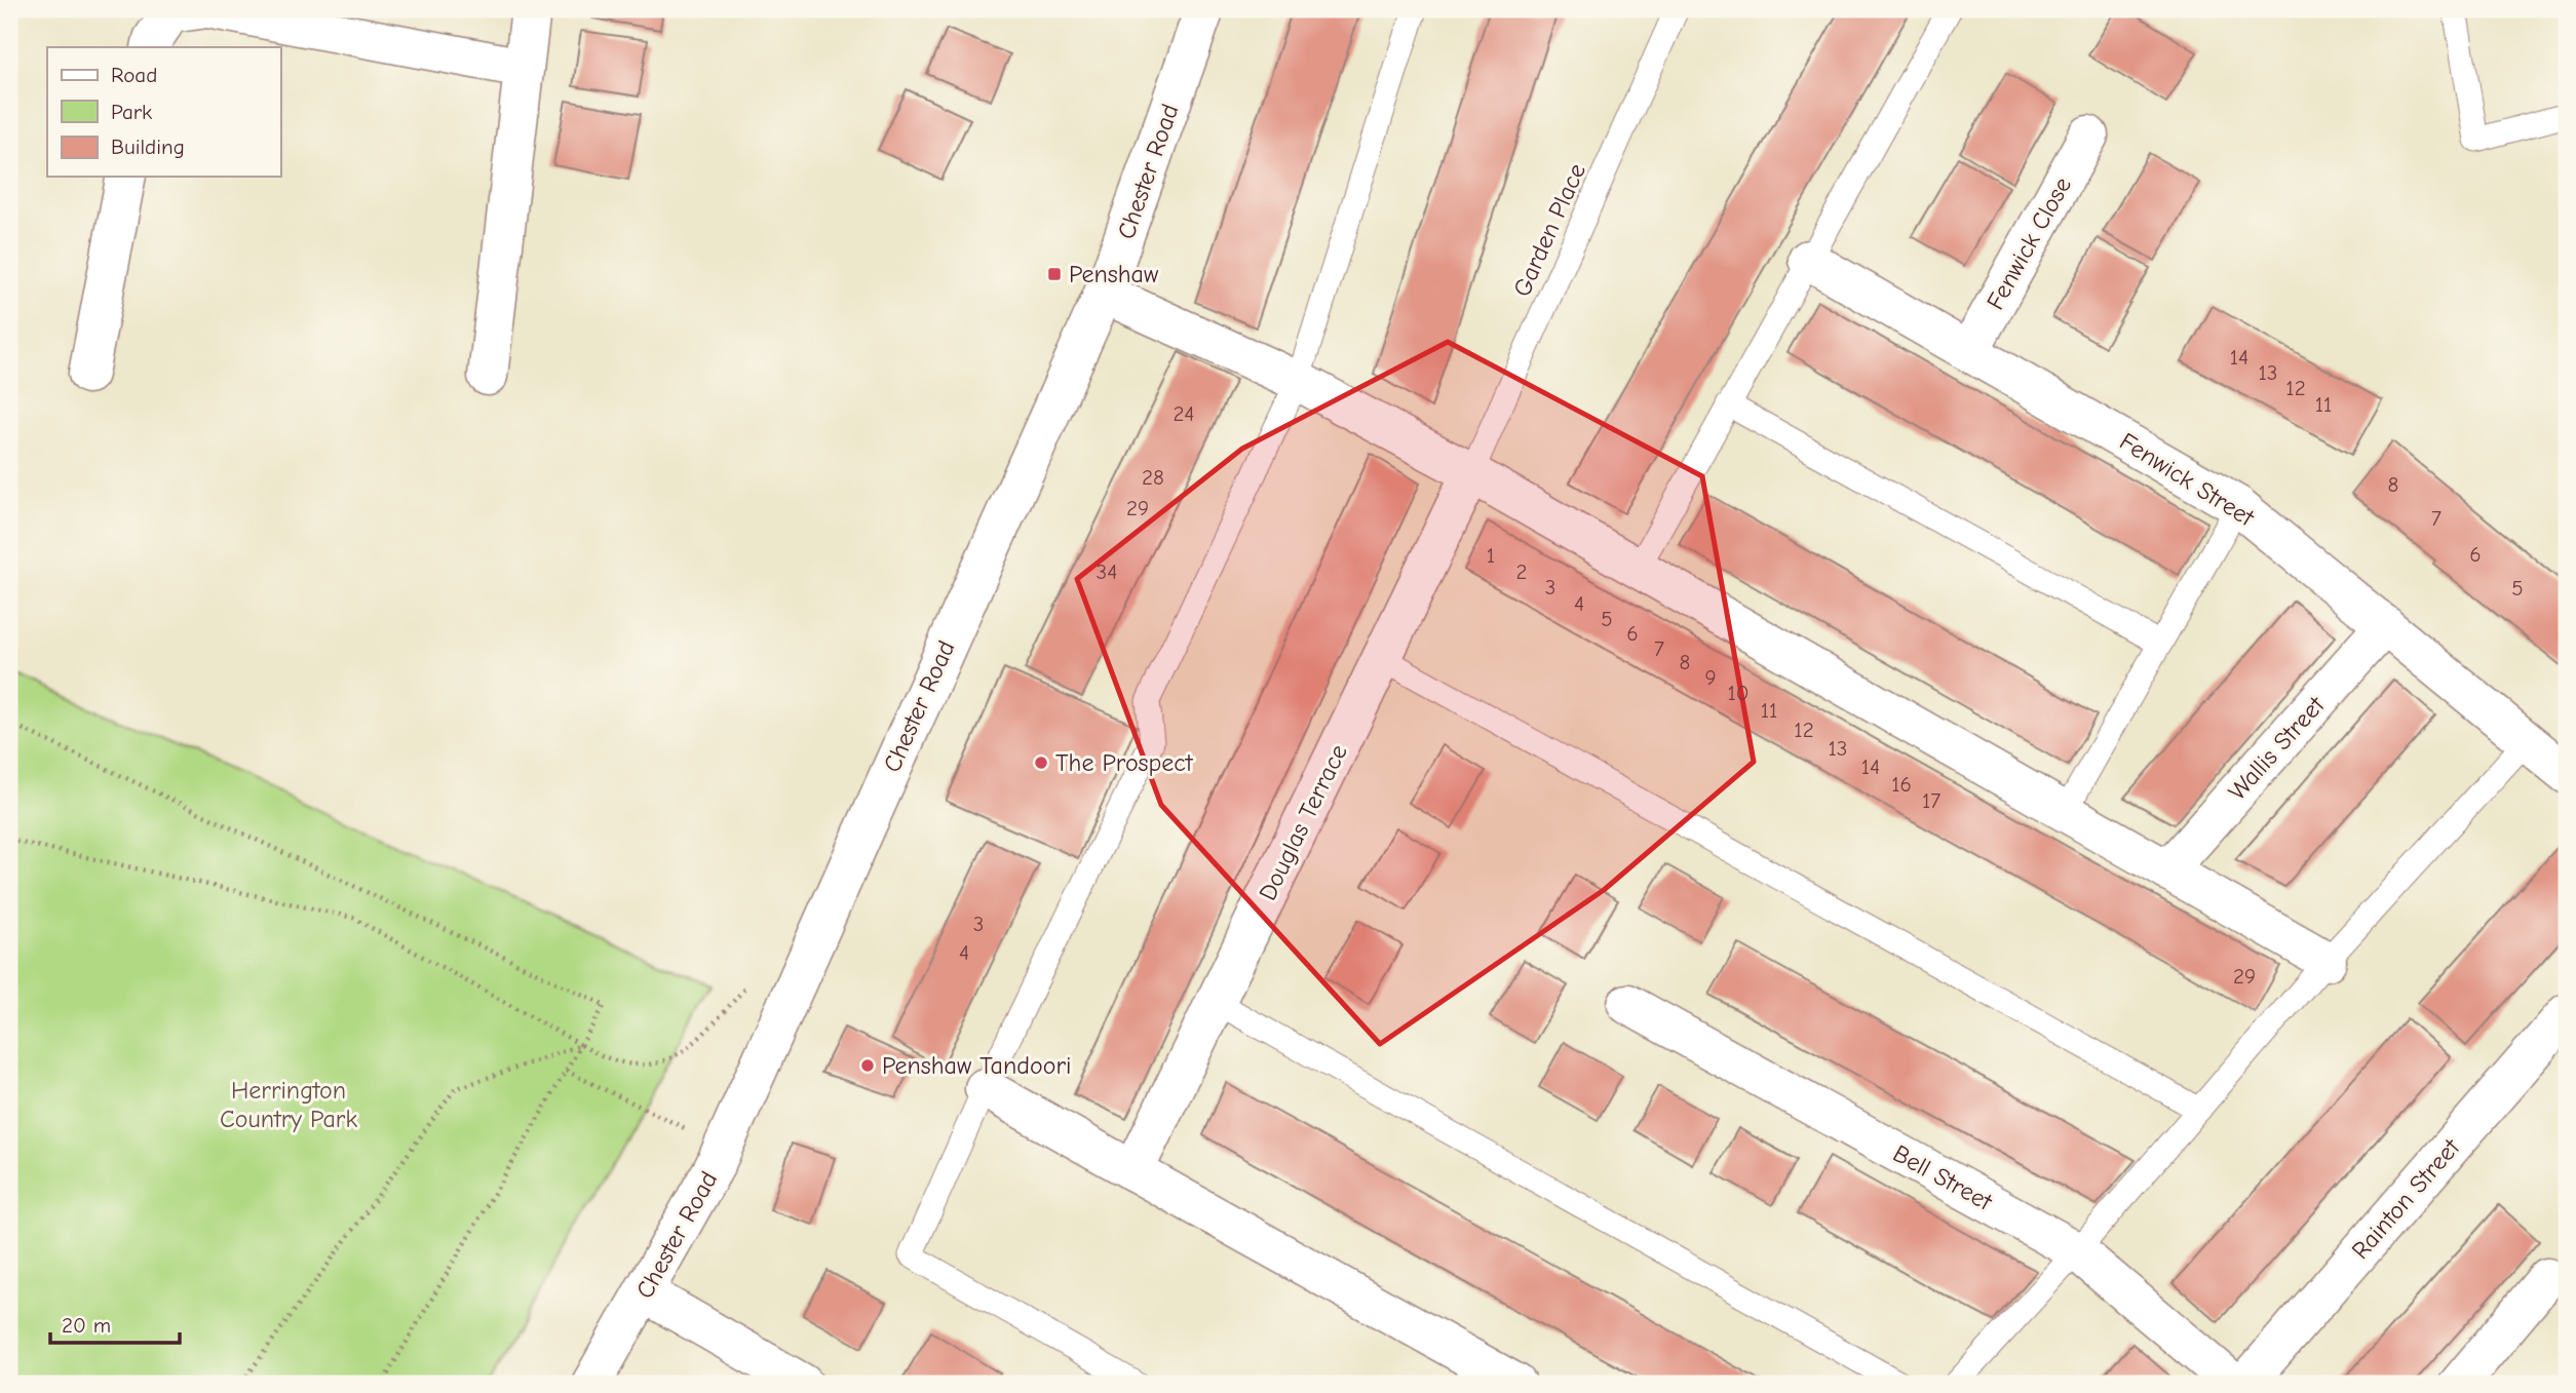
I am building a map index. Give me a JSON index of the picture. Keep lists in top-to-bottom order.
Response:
{
  "streets": {
    "street": [
      "Chester Road",
      "Fenwick Close",
      "Fenwick Street",
      "Wallis Street",
      "Douglas Terrace",
      "Bell Street",
      "Rainton Street"
    ],
    "lane": ["Garden Place"]
  },
  "crossings": [
    ["Garden Place", "Douglas Terrace"],
    ["Fenwick Close", "Fenwick Street"],
    ["Fenwick Street", "Wallis Street"]
  ],
  "parks": ["Herrington Country Park"],
  "places": {
    "transit": ["Penshaw"],
    "other": ["The Prospect", "Penshaw Tandoori"]
  },
  "house_numbers": [
    "14",
    "13",
    "12",
    "11",
    "24",
    "28",
    "8",
    "29",
    "7",
    "6",
    "1",
    "34",
    "2",
    "3",
    "5",
    "4",
    "5",
    "6",
    "7",
    "8",
    "9",
    "10",
    "11",
    "12",
    "13",
    "14",
    "16",
    "17",
    "3",
    "4",
    "29"
  ],
  "legend": ["Road", "Park", "Building"],
  "scale_bar": "20 m"
}
